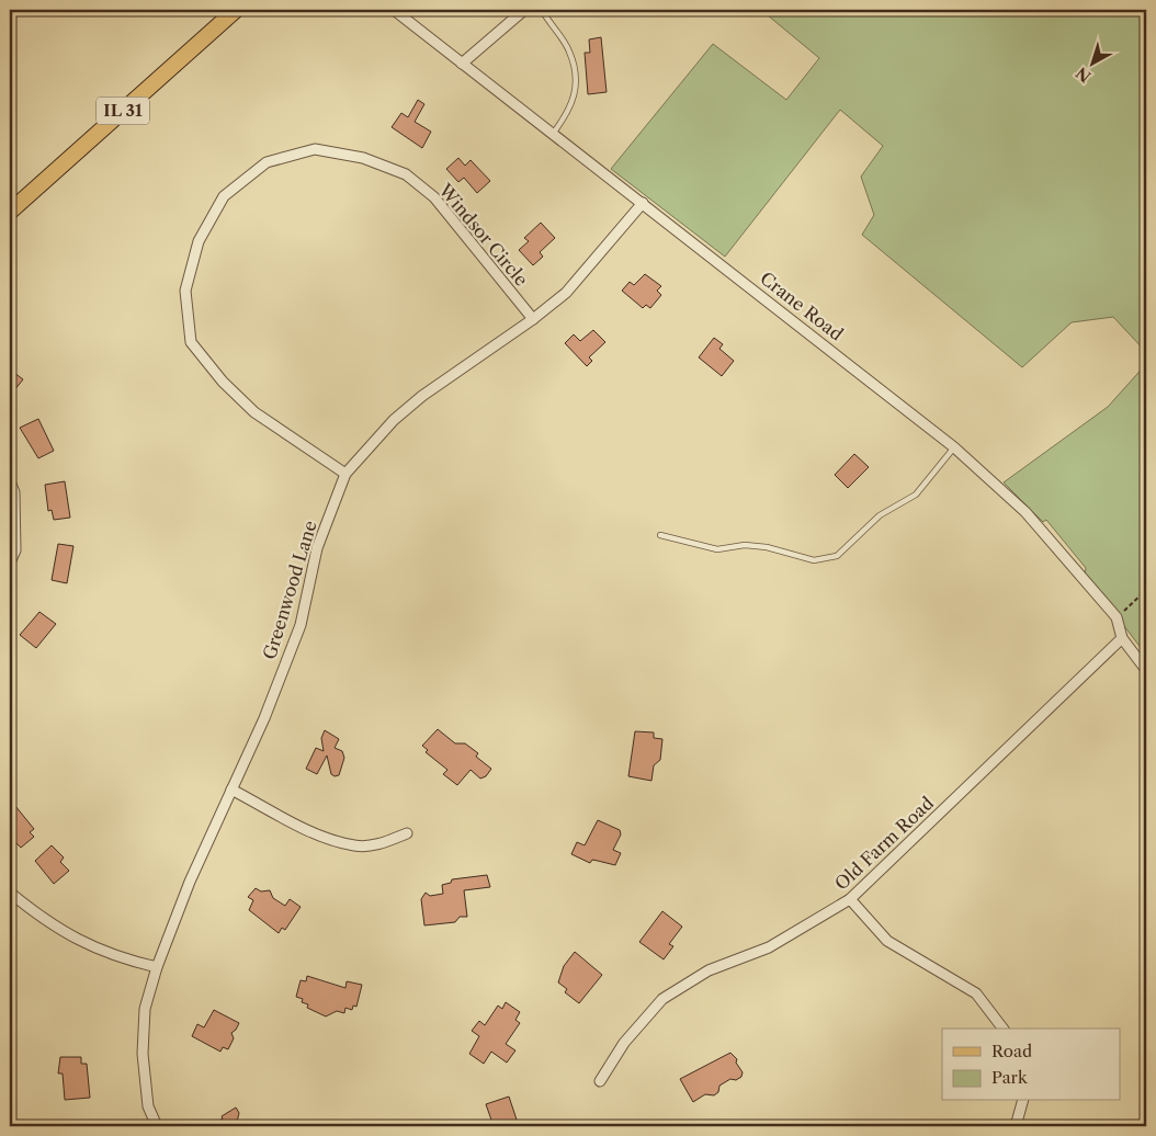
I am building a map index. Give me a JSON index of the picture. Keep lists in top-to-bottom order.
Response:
{
  "streets": {
    "main road": ["IL 31"],
    "street": [
      "Windsor Circle",
      "Crane Road",
      "Greenwood Lane",
      "Old Farm Road"
    ]
  },
  "crossings": [
    ["Windsor Circle", "Greenwood Lane"],
    ["Crane Road", "Greenwood Lane"],
    ["Crane Road", "Old Farm Road"]
  ],
  "legend": ["Road", "Park"],
  "north": "bottom left"
}
